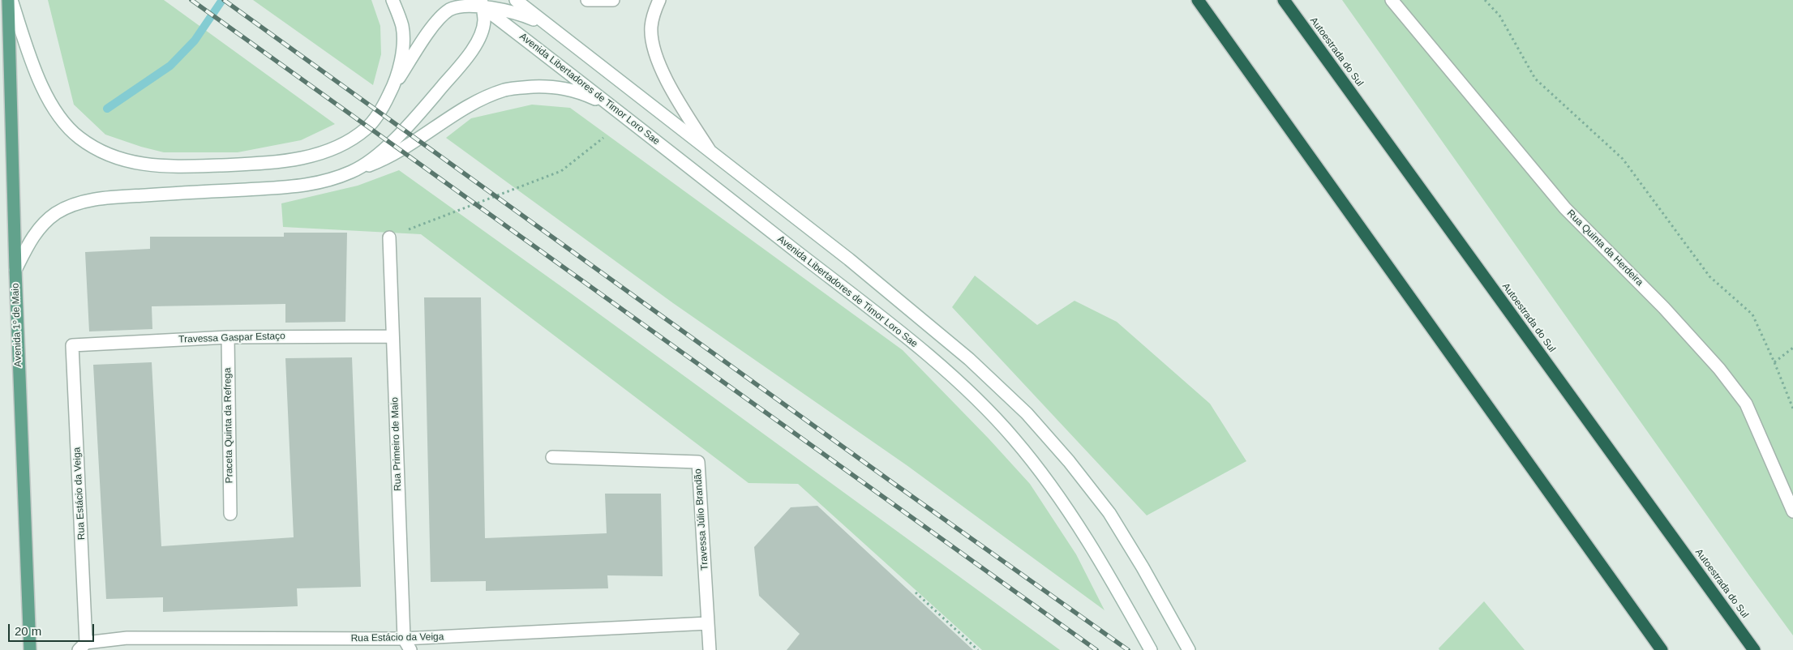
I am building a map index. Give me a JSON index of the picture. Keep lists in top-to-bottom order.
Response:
{
  "streets": {
    "highway": ["Autoestrada do Sul"],
    "main road": [
      "Avenida Libertadores de Timor Loro Sae",
      "Rua Quinta da Herdeira",
      "Avenida 1º de Maio",
      "Travessa Gaspar Estaço",
      "Praceta Quinta da Refrega",
      "Rua Primeiro de Maio",
      "Rua Estácio da Veiga",
      "Travessa Júlio Brandão"
    ]
  },
  "crossings": [
    ["Travessa Gaspar Estaço", "Praceta Quinta da Refrega"],
    ["Travessa Gaspar Estaço", "Rua Primeiro de Maio"],
    ["Travessa Gaspar Estaço", "Rua Estácio da Veiga"],
    ["Rua Primeiro de Maio", "Rua Estácio da Veiga"],
    ["Rua Estácio da Veiga", "Travessa Júlio Brandão"]
  ],
  "scale_bar": "20 m"
}
